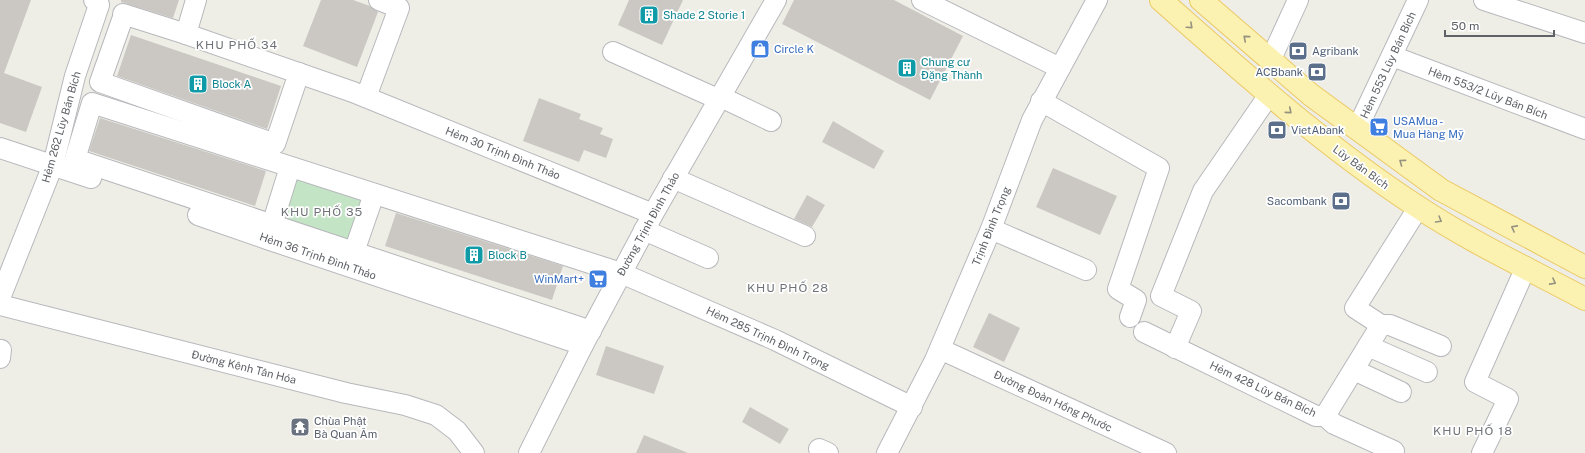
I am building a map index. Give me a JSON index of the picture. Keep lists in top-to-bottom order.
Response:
{
  "streets": {
    "main road": ["Lũy Bán Bích"],
    "street": [
      "Hẻm 553 Lũy Bán Bích",
      "Hèm 553/2 Lũy Bán Bích",
      "Hẻm 262 Lũy Bán Bích",
      "Hẻm 30 Trịnh Đình Thảo",
      "Đường Trịnh Đình Thảo",
      "Trịnh Đình Trọng",
      "Hẻm 36 Trịnh Đình Thảo",
      "Hẻm 285 Trịnh Đình Trọng",
      "Đường Kênh Tân Hóa",
      "Hẻm 428 Lũy Bán Bích",
      "Đường Đoàn Hồng Phước"
    ]
  },
  "crossings": [
    ["Hẻm 553 Lũy Bán Bích", "Hèm 553/2 Lũy Bán Bích"],
    ["Hẻm 262 Lũy Bán Bích", "Hẻm 30 Trịnh Đình Thảo"],
    ["Hẻm 262 Lũy Bán Bích", "Hẻm 36 Trịnh Đình Thảo"],
    ["Hẻm 262 Lũy Bán Bích", "Đường Kênh Tân Hóa"],
    ["Hẻm 30 Trịnh Đình Thảo", "Đường Trịnh Đình Thảo"],
    ["Đường Trịnh Đình Thảo", "Hẻm 36 Trịnh Đình Thảo"],
    ["Đường Trịnh Đình Thảo", "Hẻm 285 Trịnh Đình Trọng"],
    ["Trịnh Đình Trọng", "Hẻm 285 Trịnh Đình Trọng"],
    ["Trịnh Đình Trọng", "Đường Đoàn Hồng Phước"]
  ],
  "districts": [
    "KHU PHỐ 34",
    "KHU PHỐ 35",
    "KHU PHỐ 28",
    "KHU PHỐ 18"
  ],
  "places": {
    "building": [
      "Shade 2 Storie 1",
      "Chung cư Đặng Thành",
      "Block A",
      "Block B"
    ],
    "shop": ["Circle K"],
    "bank": [
      "Agribank",
      "ACBbank",
      "VietAbank",
      "Sacombank"
    ],
    "supermarket": ["USAMua - Mua Hàng Mỹ", "WinMart+"],
    "temple": ["Chùa Phật Bà Quan Âm"]
  },
  "scale_bar": "50 m"
}
